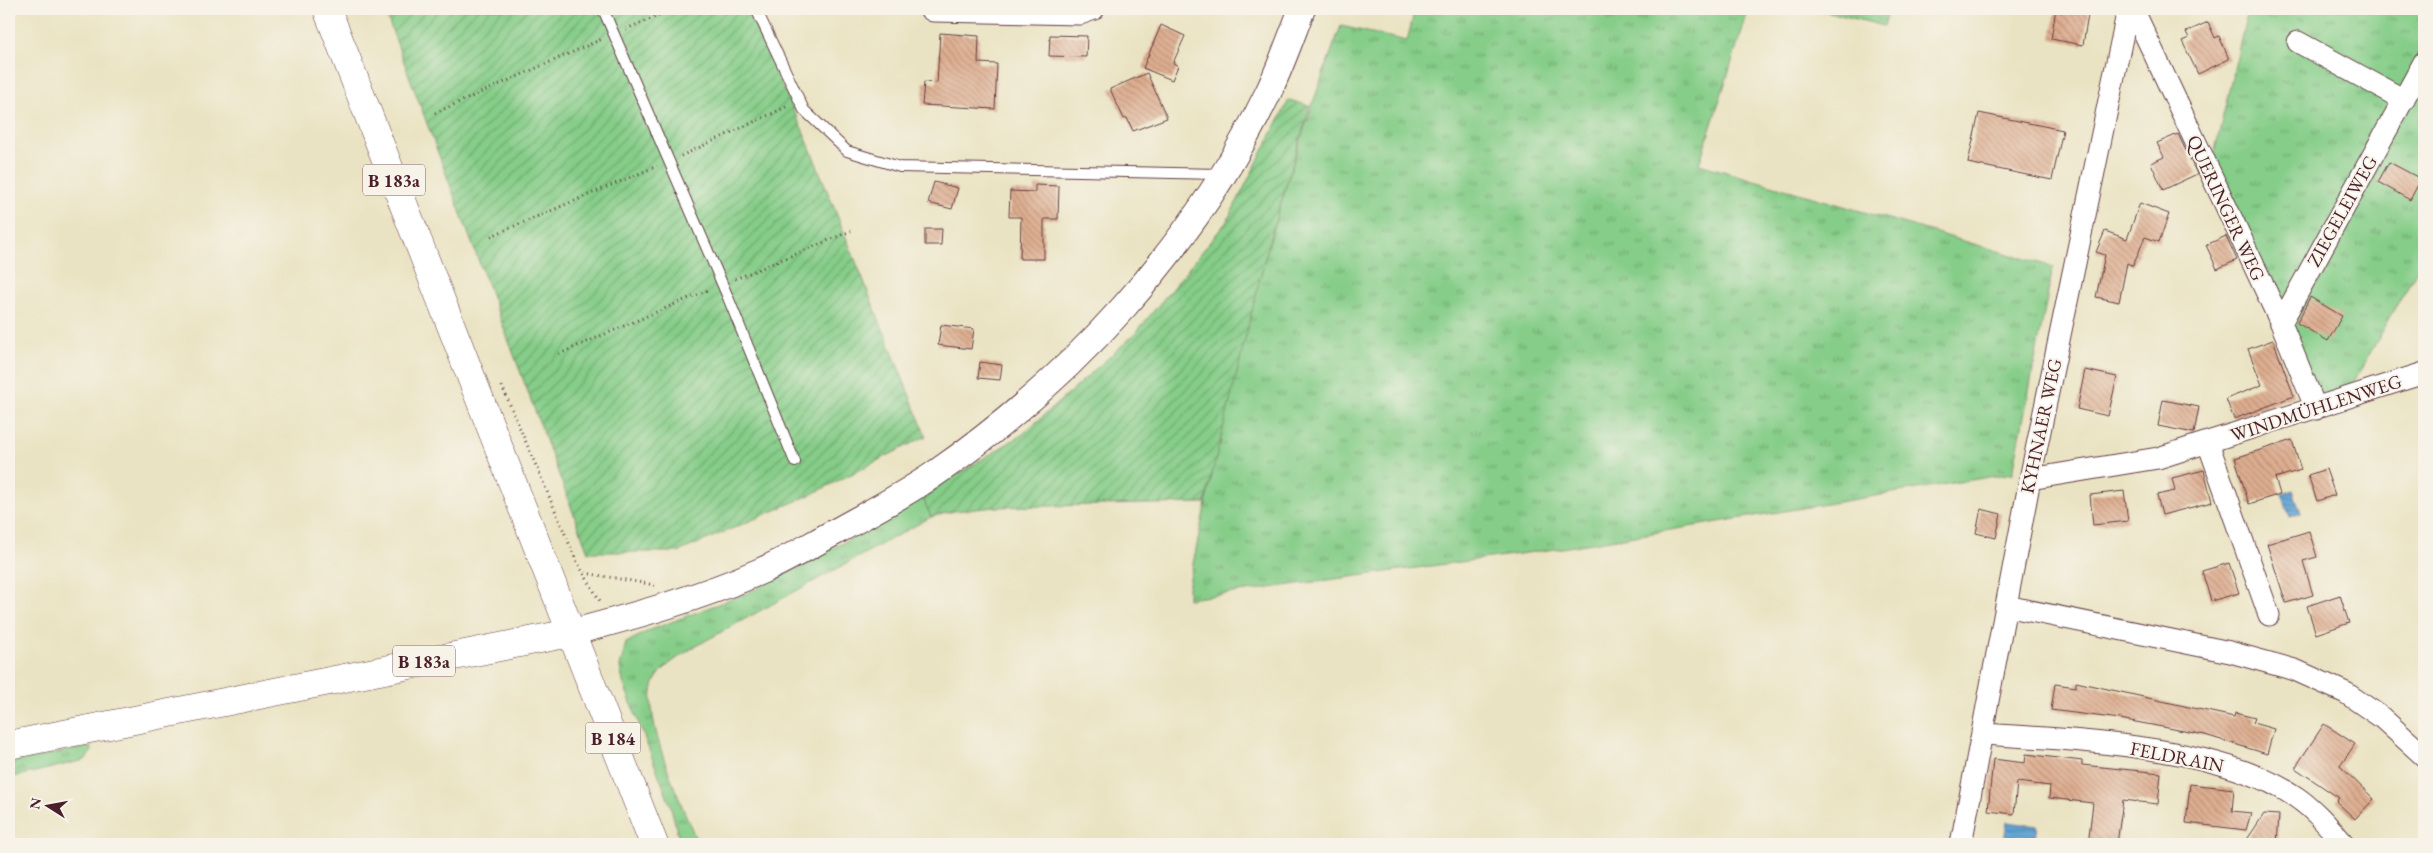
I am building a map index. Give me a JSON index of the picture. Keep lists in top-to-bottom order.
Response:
{
  "streets": {
    "main road": ["B 183a", "B 184"],
    "street": [
      "QUERINGER WEG",
      "ZIEGELEIWEG",
      "WINDMÜHLENWEG",
      "KYHNAER WEG",
      "FELDRAIN"
    ]
  },
  "crossings": [
    ["B 183a", "B 184"],
    ["QUERINGER WEG", "ZIEGELEIWEG"],
    ["QUERINGER WEG", "WINDMÜHLENWEG"],
    ["WINDMÜHLENWEG", "KYHNAER WEG"],
    ["KYHNAER WEG", "FELDRAIN"]
  ],
  "north": "left"
}
